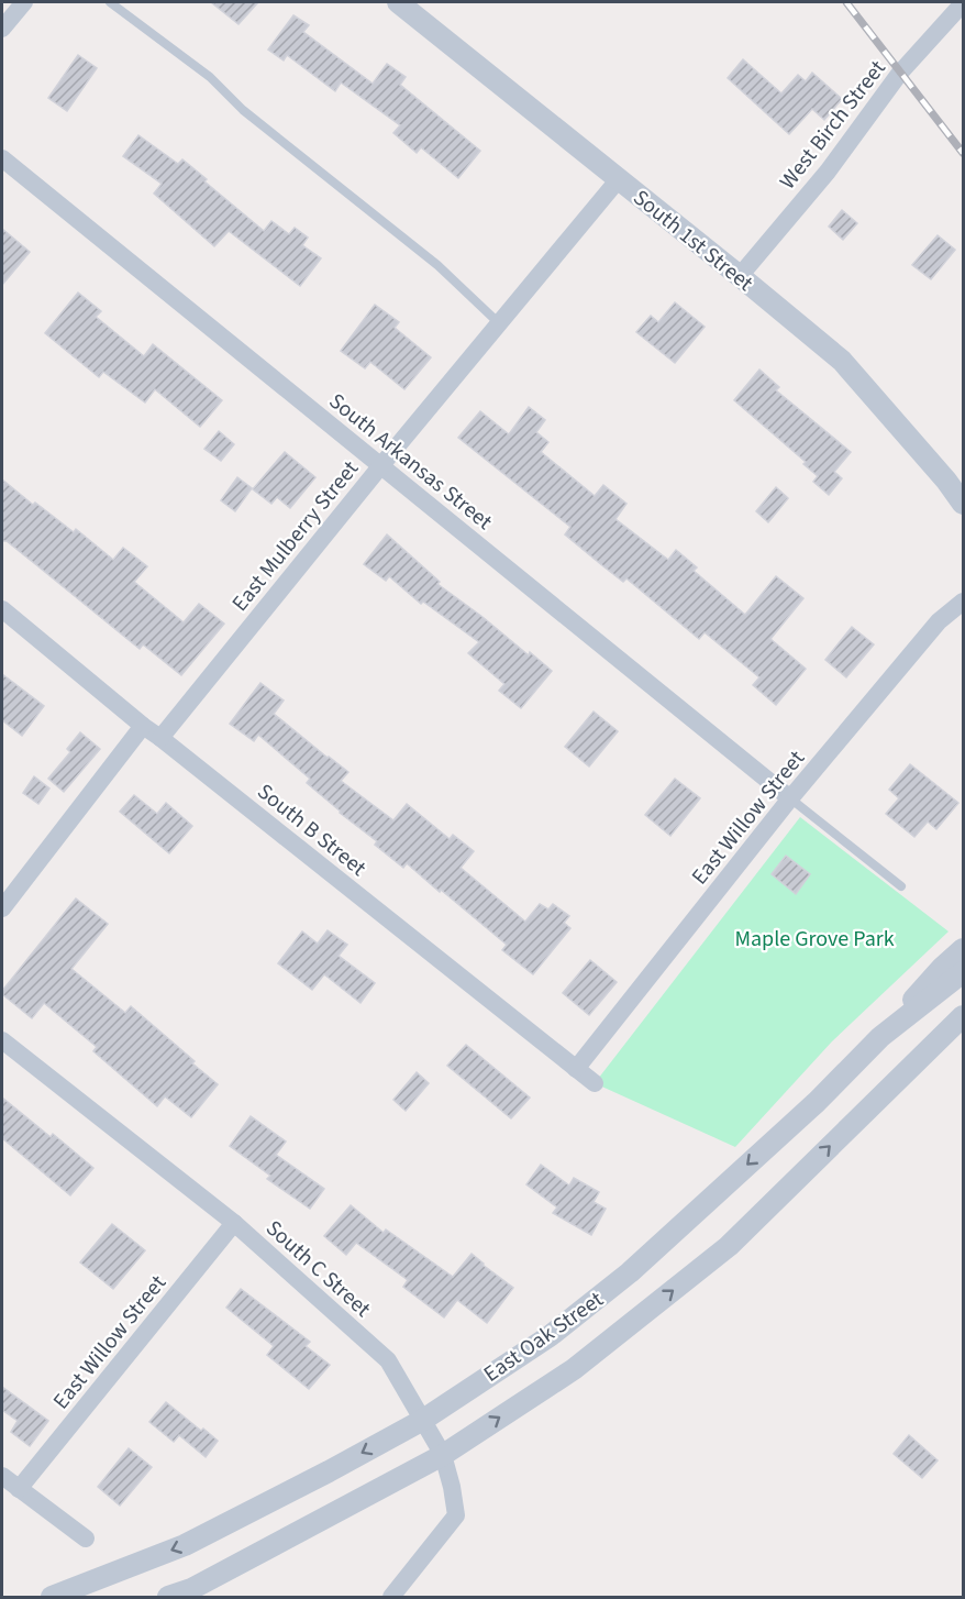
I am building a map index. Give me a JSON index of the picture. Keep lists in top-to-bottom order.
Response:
{
  "streets": {
    "street": [
      "West Birch Street",
      "South 1st Street",
      "South Arkansas Street",
      "East Mulberry Street",
      "East Willow Street",
      "South B Street",
      "South C Street",
      "East Oak Street"
    ]
  },
  "crossings": [
    ["West Birch Street", "South 1st Street"],
    ["South 1st Street", "East Mulberry Street"],
    ["South Arkansas Street", "East Mulberry Street"],
    ["South Arkansas Street", "East Willow Street"],
    ["East Mulberry Street", "South B Street"],
    ["East Willow Street", "South B Street"],
    ["East Willow Street", "South C Street"],
    ["South C Street", "East Oak Street"]
  ],
  "parks": ["Maple Grove Park"]
}
